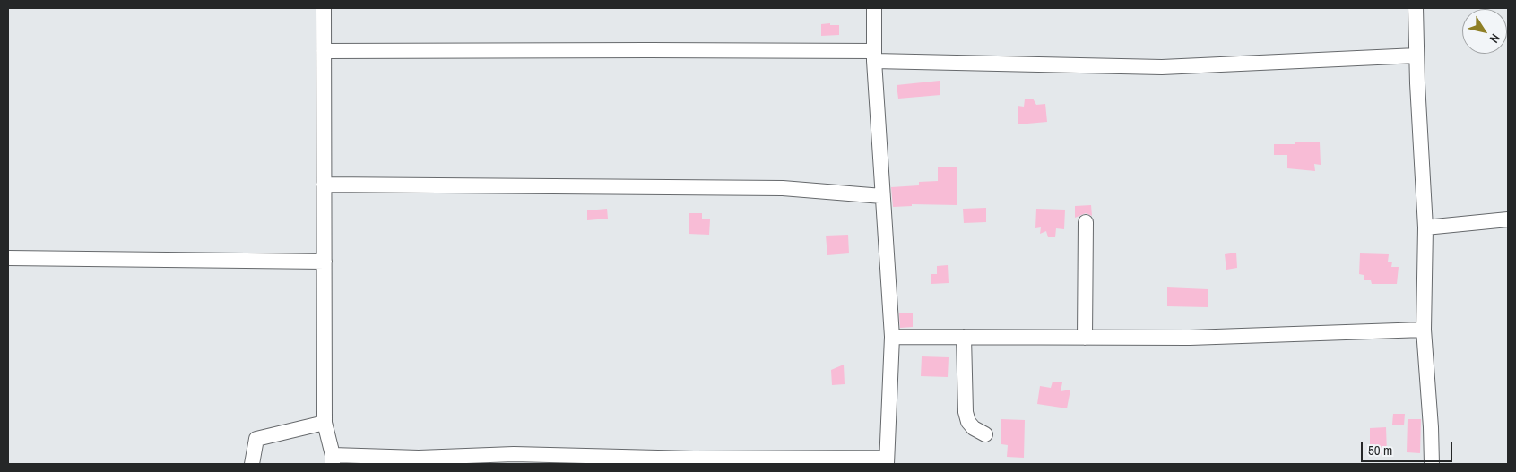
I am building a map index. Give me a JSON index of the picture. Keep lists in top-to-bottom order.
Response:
{
  "scale_bar": "50 m",
  "north": "bottom right"
}
